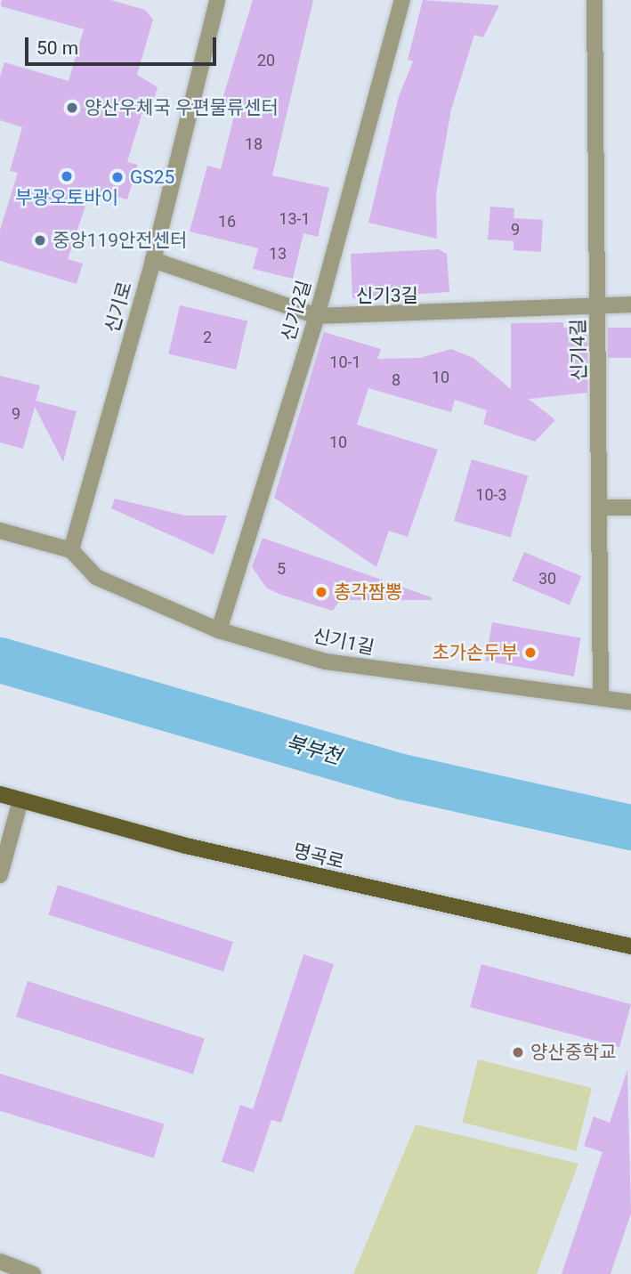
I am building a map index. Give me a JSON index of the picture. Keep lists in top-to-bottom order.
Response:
{
  "streets": {
    "main road": ["명곡로"],
    "street": [
      "신기3길",
      "신기로",
      "신기2길",
      "신기4길",
      "신기1길"
    ]
  },
  "crossings": [
    ["신기3길", "신기로"],
    ["신기3길", "신기2길"],
    ["신기3길", "신기4길"],
    ["신기로", "신기1길"],
    ["신기2길", "신기1길"],
    ["신기4길", "신기1길"]
  ],
  "water": ["북부천"],
  "places": [
    "양산우체국 우편물류센터",
    "부광오토바이",
    "GS25",
    "중앙119안전센터",
    "총각짬뽕",
    "초가손두부",
    "양산중학교"
  ],
  "house_numbers": [
    "20",
    "18",
    "13-1",
    "16",
    "9",
    "13",
    "2",
    "10-1",
    "10",
    "8",
    "9",
    "10",
    "10-3",
    "5",
    "30"
  ],
  "scale_bar": "50 m"
}
